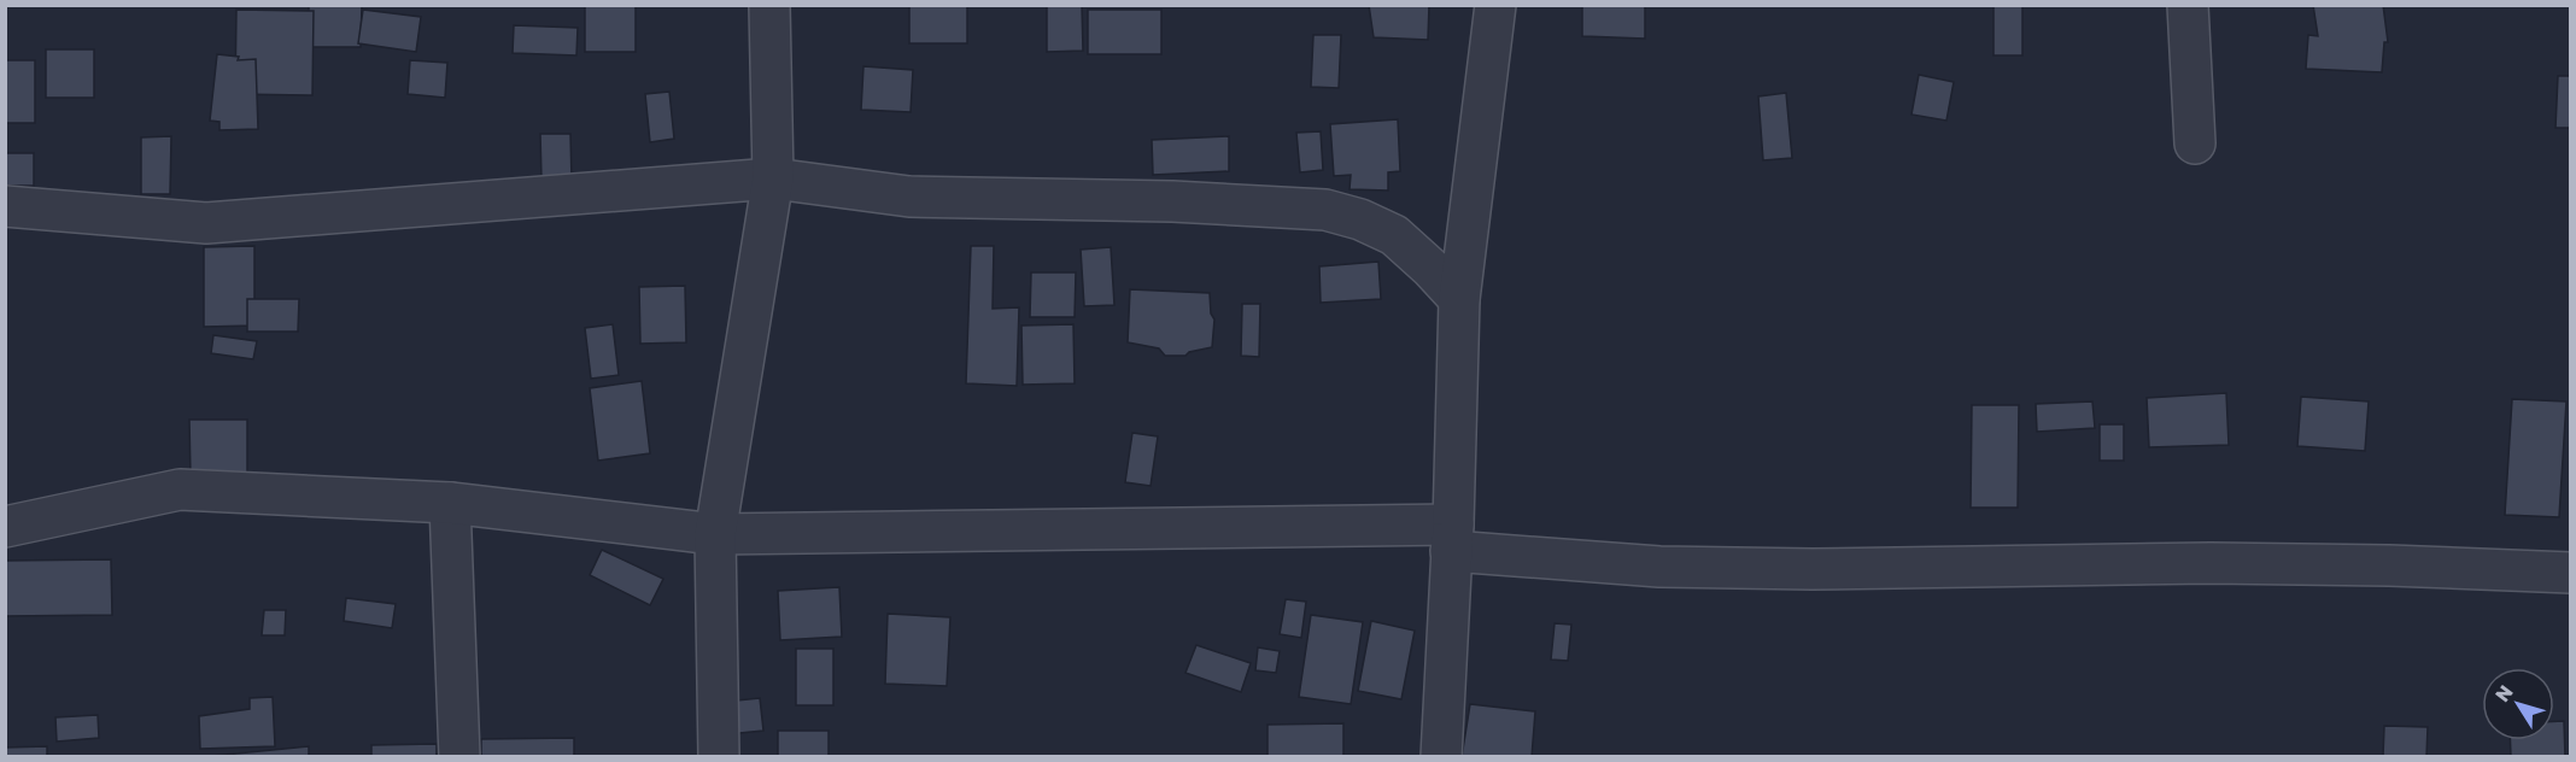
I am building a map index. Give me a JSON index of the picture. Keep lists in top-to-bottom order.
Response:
{
  "north": "top left"
}
